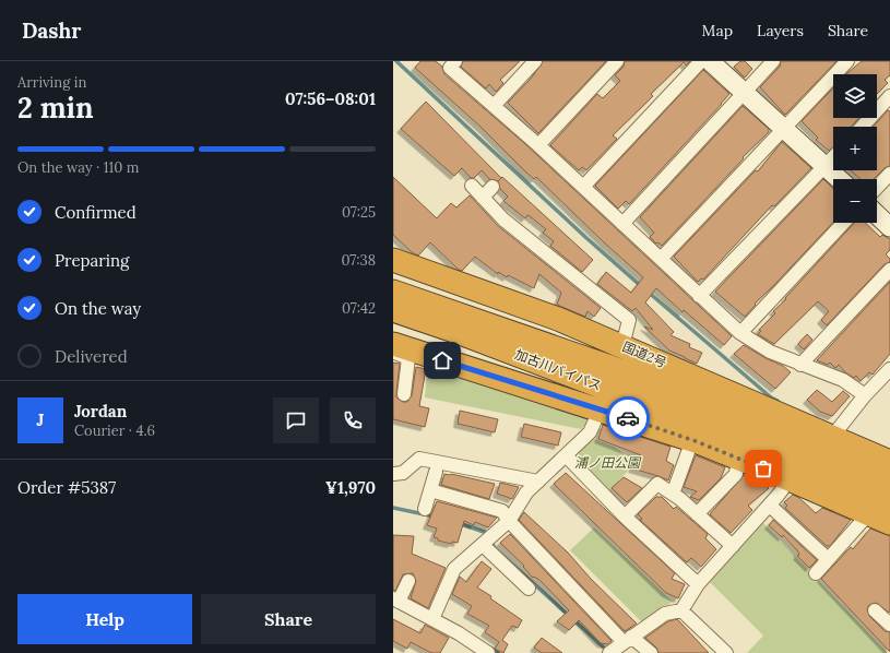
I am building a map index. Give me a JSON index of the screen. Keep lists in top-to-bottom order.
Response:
{
  "streets": {
    "highway": ["国道2号", "加古川バイパス"]
  },
  "parks": ["浦ノ田公園"],
  "page": {
    "header": "Dashr",
    "nav": ["Map", "Layers", "Share"],
    "heading": ["2 min", "Arriving in", "07:56–08:01"],
    "panel": [
      "Jordan",
      "Courier · 4.6",
      "Order #5387",
      "¥1,970"
    ],
    "map_buttons": ["+", "−"],
    "bar": "On the way · 110 m",
    "list": [
      ["Confirmed", "07:25"],
      ["Preparing", "07:38"],
      ["On the way", "07:42"],
      "Delivered"
    ],
    "round": "J",
    "buttons": ["Help", "Share"]
  }
}
